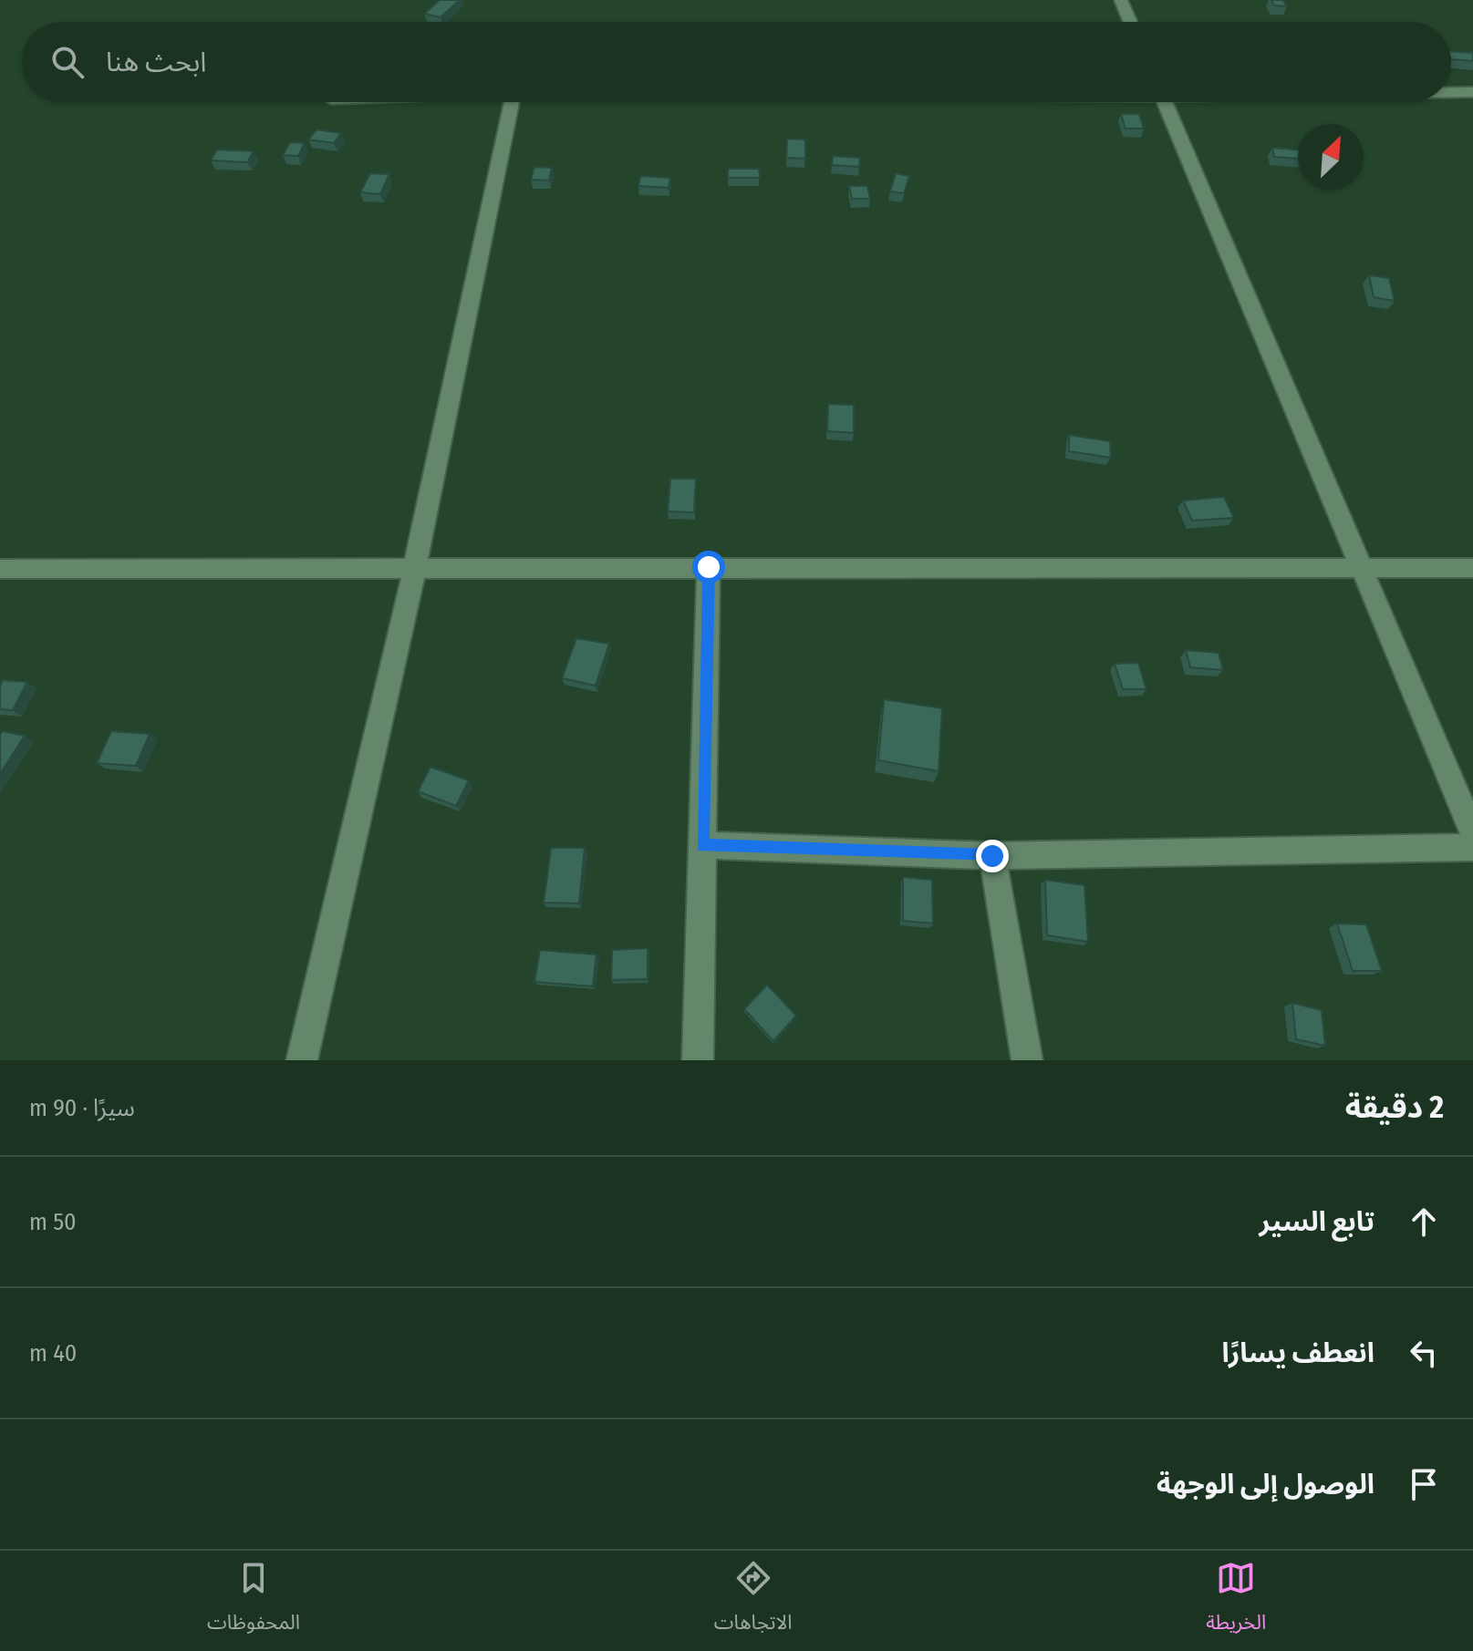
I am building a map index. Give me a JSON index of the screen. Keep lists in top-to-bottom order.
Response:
{
  "north": "top right",
  "page": {
    "search": "ابحث هنا",
    "heading": ["2 دقيقة", "سيرًا · 90 m"],
    "list": [
      ["تابع السير", "50 m"],
      ["انعطف يسارًا", "40 m"],
      "الوصول إلى الوجهة"
    ],
    "nav": ["الخريطة", "الاتجاهات", "المحفوظات"]
  }
}
